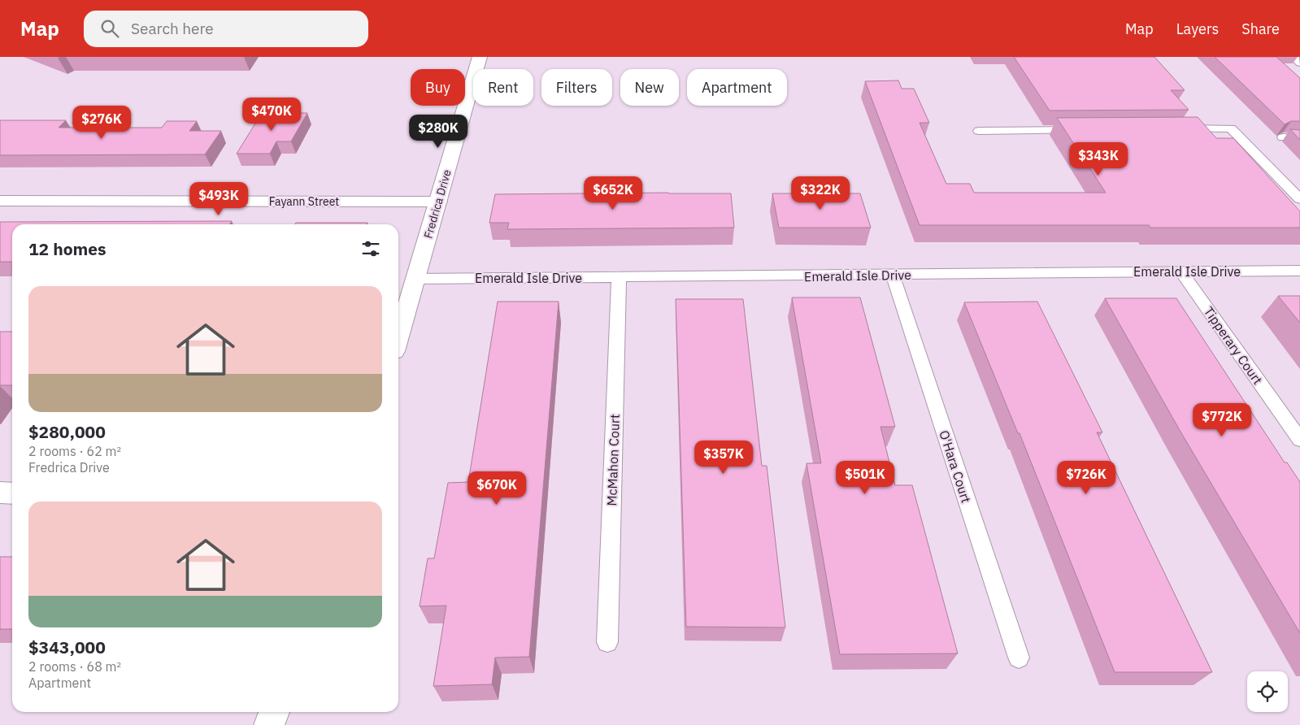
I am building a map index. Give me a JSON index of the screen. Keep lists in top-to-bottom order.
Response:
{
  "streets": {
    "street": ["Fayann Street", "Fredrica Drive"],
    "lane": [
      "Emerald Isle Drive",
      "Tipperary Court",
      "McMahon Court",
      "O'Hara Court"
    ]
  },
  "crossings": [
    ["Fayann Street", "Fredrica Drive"],
    ["Fredrica Drive", "Emerald Isle Drive"],
    ["Emerald Isle Drive", "Tipperary Court"],
    ["Emerald Isle Drive", "McMahon Court"],
    ["Emerald Isle Drive", "O'Hara Court"]
  ],
  "page": {
    "header": "Map",
    "search": "Search here",
    "nav": ["Map", "Layers", "Share"],
    "chip": [
      "Buy",
      "Rent",
      "Filters",
      "New",
      "Apartment"
    ],
    "price": [
      "$470K",
      "$276K",
      "$280K",
      "$343K",
      "$652K",
      "$322K",
      "$493K",
      "$772K",
      "$357K",
      "$501K",
      "$726K",
      "$670K"
    ],
    "heading": "12 homes",
    "list": [
      {
        "name": "$280,000",
        "note": "2 rooms · 62 m² · Fredrica Drive"
      },
      {
        "name": "$343,000",
        "note": "2 rooms · 68 m² · Apartment"
      }
    ]
  }
}
